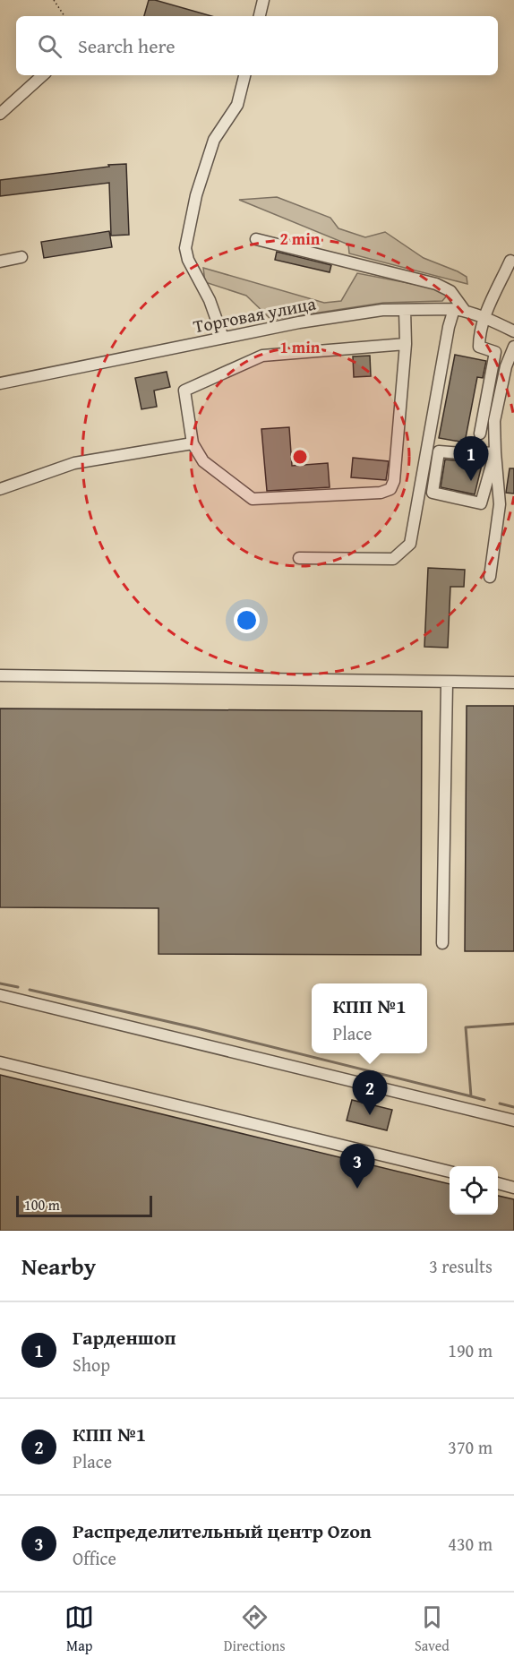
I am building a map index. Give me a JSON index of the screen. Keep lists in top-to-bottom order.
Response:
{
  "streets": {
    "street": ["Торговая улица"]
  },
  "scale_bar": "100 m",
  "page": {
    "search": "Search here",
    "pins": ["1", "2", "3"],
    "popup": ["КПП №1", "Place"],
    "scale": "100 m",
    "heading": ["Nearby", "3 results"],
    "list": [
      {
        "mark": "1",
        "name": "Гарденшоп",
        "note": "Shop",
        "value": "190 m"
      },
      {
        "mark": "2",
        "name": "КПП №1",
        "note": "Place",
        "value": "370 m"
      },
      {
        "mark": "3",
        "name": "Распределительный центр Ozon",
        "note": "Office",
        "value": "430 m"
      }
    ],
    "nav": ["Map", "Directions", "Saved"]
  },
  "rings": ["2 min", "1 min"]
}
